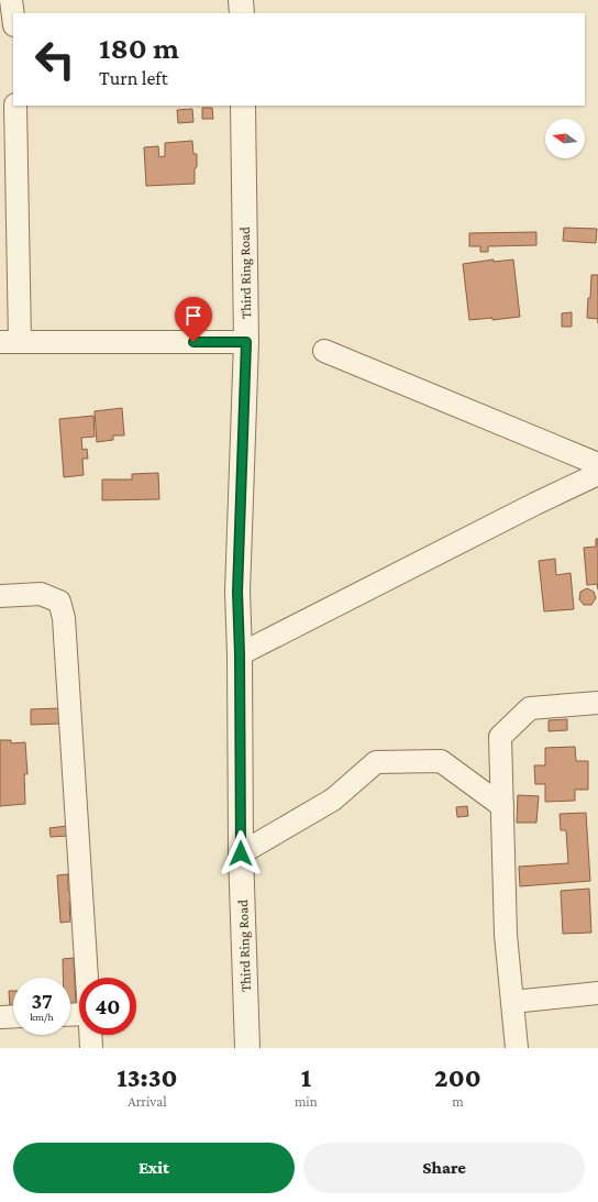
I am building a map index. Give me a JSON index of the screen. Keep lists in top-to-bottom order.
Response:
{
  "streets": {
    "street": ["Third Ring Road"]
  },
  "north": "left",
  "page": {
    "turn": ["180 m", "Turn left"],
    "speed": "37 km/h",
    "limit": "40",
    "eta": [
      "13:30",
      "Arrival",
      "1",
      "min",
      "200",
      "m"
    ],
    "buttons": ["Exit", "Share"]
  }
}
